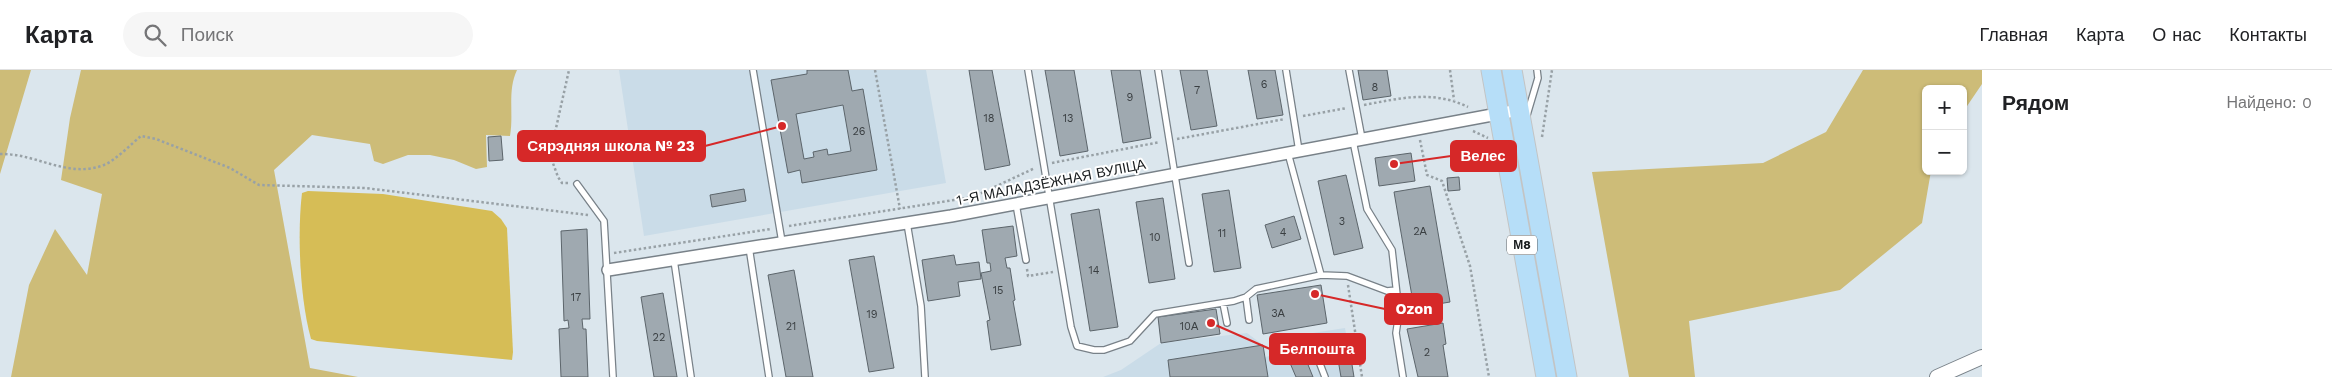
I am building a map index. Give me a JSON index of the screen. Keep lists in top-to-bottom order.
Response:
{
  "streets": {
    "highway": ["М8"],
    "street": ["1-Я МАЛАДЗЁЖНАЯ ВУЛІЦА"]
  },
  "crossings": [
    ["1-Я МАЛАДЗЁЖНАЯ ВУЛІЦА", "М8"]
  ],
  "places": [
    "Сярэдняя школа № 23",
    "Велес",
    "Ozon",
    "Белпошта"
  ],
  "house_numbers": [
    "6",
    "8",
    "7",
    "9",
    "18",
    "13",
    "26",
    "3",
    "2А",
    "4",
    "11",
    "10",
    "14",
    "15",
    "17",
    "3А",
    "19",
    "21",
    "10А",
    "22",
    "2"
  ],
  "page": {
    "header": "Карта",
    "search": "Поиск",
    "nav": [
      "Главная",
      "Карта",
      "О нас",
      "Контакты"
    ],
    "heading": ["Рядом", "Найдено: 0"],
    "map_buttons": ["+", "−"]
  }
}
